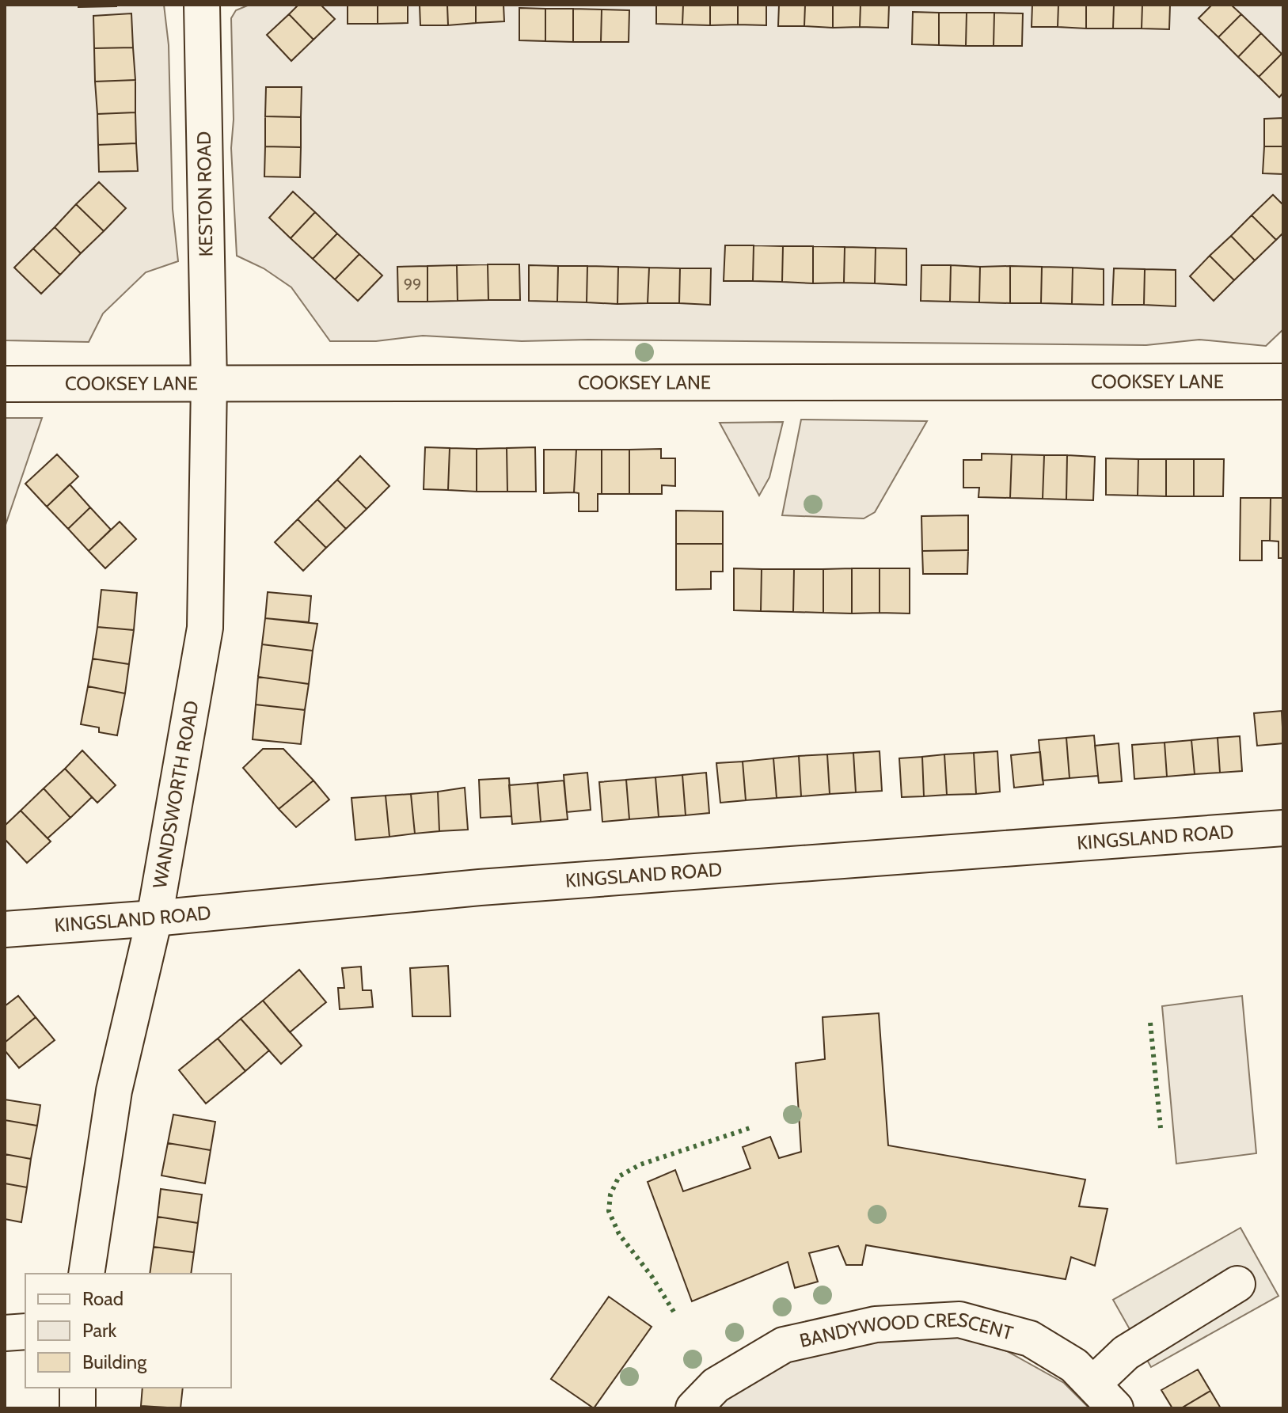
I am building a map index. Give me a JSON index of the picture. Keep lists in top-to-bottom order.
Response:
{
  "streets": {
    "street": [
      "KESTON ROAD",
      "COOKSEY LANE",
      "WANDSWORTH ROAD",
      "KINGSLAND ROAD",
      "BANDYWOOD CRESCENT"
    ]
  },
  "crossings": [
    ["KESTON ROAD", "COOKSEY LANE"],
    ["KESTON ROAD", "WANDSWORTH ROAD"],
    ["COOKSEY LANE", "WANDSWORTH ROAD"],
    ["WANDSWORTH ROAD", "KINGSLAND ROAD"]
  ],
  "house_numbers": ["99"],
  "legend": ["Road", "Park", "Building"]
}
